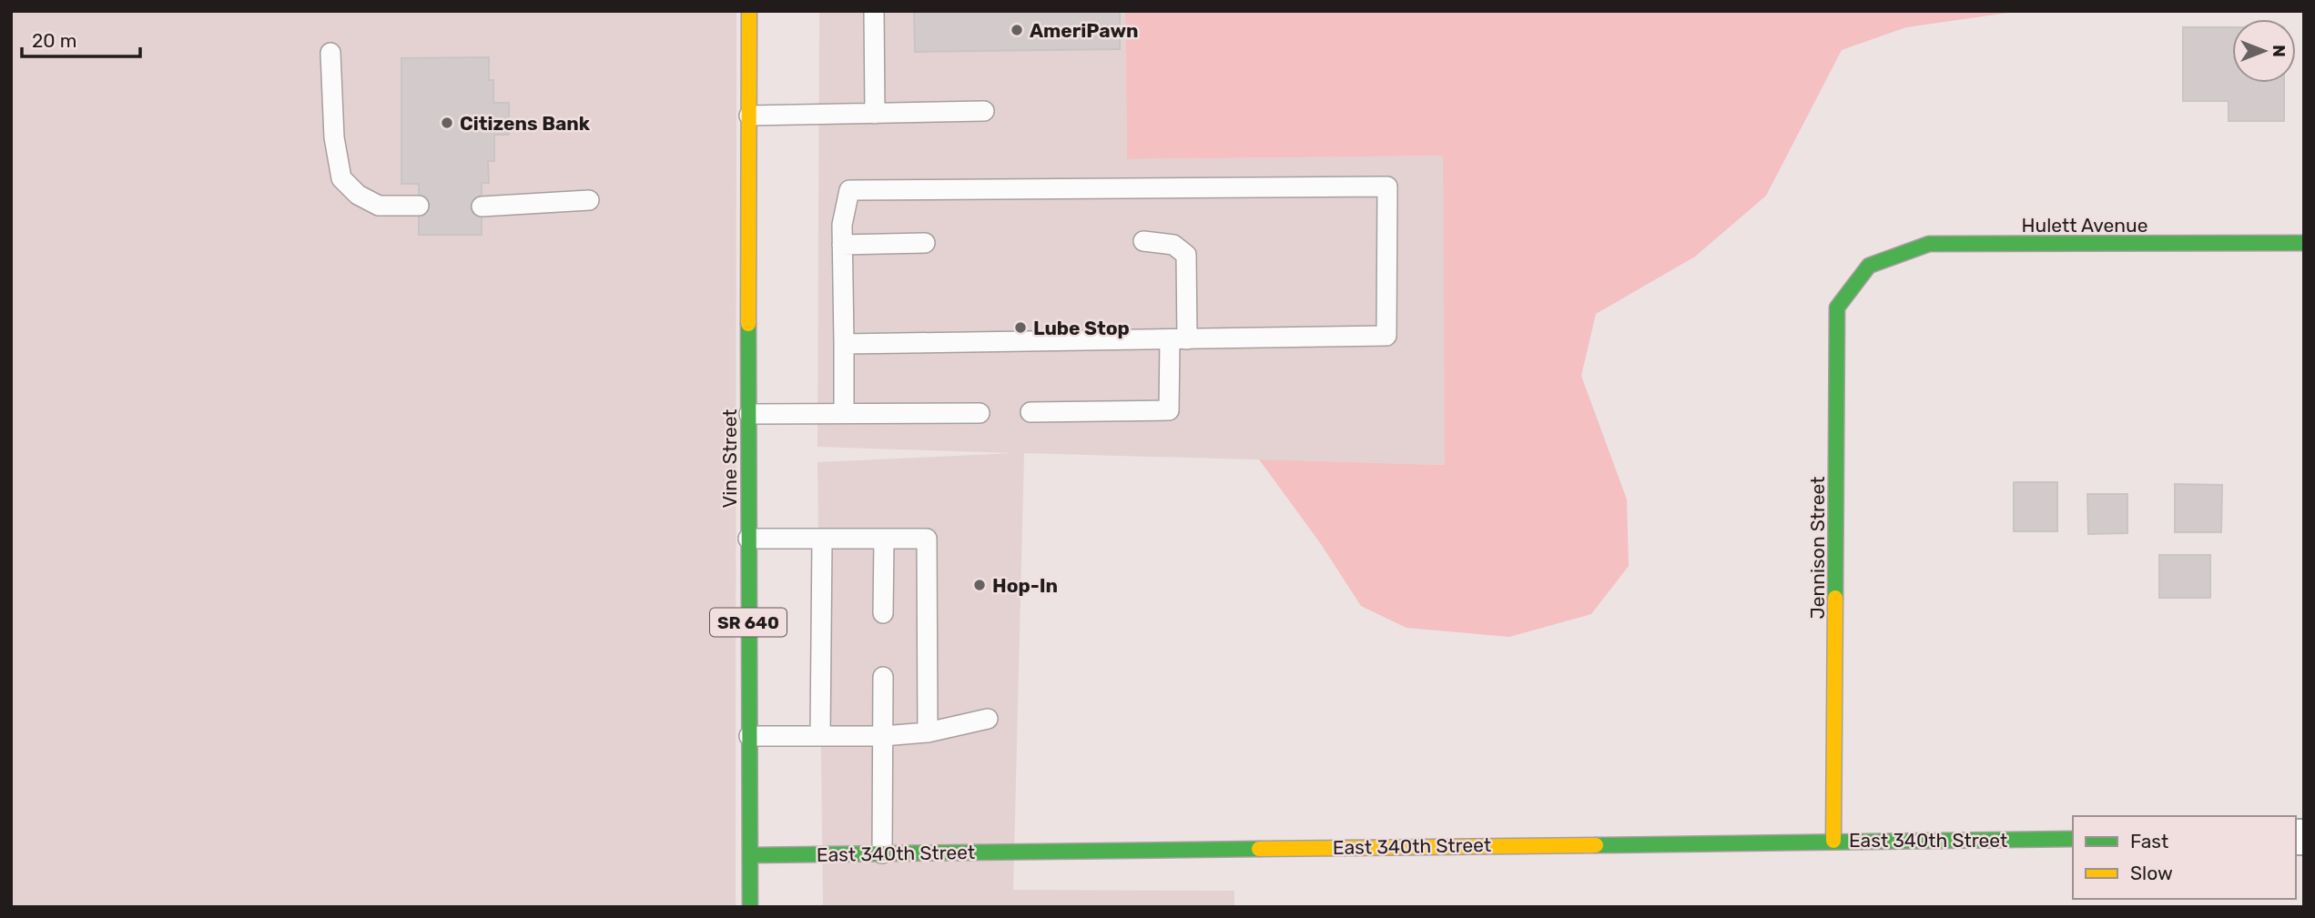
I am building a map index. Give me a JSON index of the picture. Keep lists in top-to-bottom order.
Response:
{
  "streets": {
    "street": [
      "Hulett Avenue",
      "Vine Street",
      "Jennison Street",
      "SR 640",
      "East 340th Street"
    ]
  },
  "crossings": [
    ["Hulett Avenue", "Jennison Street"],
    ["Vine Street", "East 340th Street"],
    ["Jennison Street", "East 340th Street"]
  ],
  "places": [
    "AmeriPawn",
    "Citizens Bank",
    "Lube Stop",
    "Hop-In"
  ],
  "legend": ["Fast", "Slow"],
  "scale_bar": "20 m",
  "north": "right"
}
